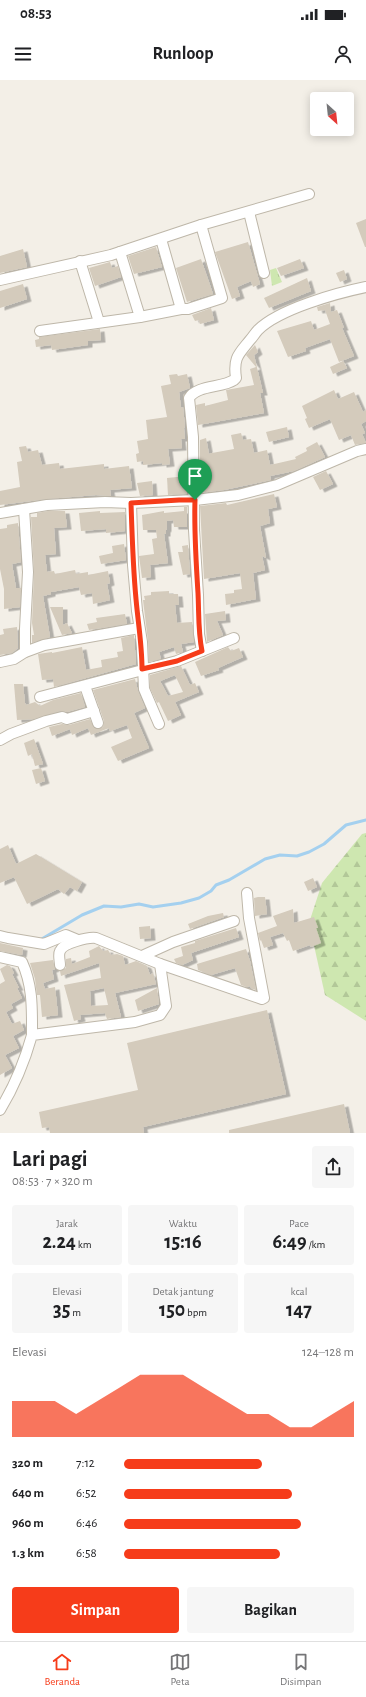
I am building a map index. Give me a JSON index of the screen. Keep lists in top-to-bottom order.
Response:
{
  "north": "bottom right",
  "page": {
    "status": "08:53",
    "header": "Runloop",
    "heading": ["Lari pagi", "08:53 · 7 × 320 m"],
    "stats": [
      ["Jarak", "2.24 km"],
      ["Waktu", "15:16"],
      ["Pace", "6:49 /km"],
      ["Elevasi", "35 m"],
      ["Detak jantung", "150 bpm"],
      ["kcal", "147"]
    ],
    "chart": ["Elevasi", "124–128 m"],
    "list": [
      {
        "name": "320 m",
        "note": "7:12"
      },
      {
        "name": "640 m",
        "note": "6:52"
      },
      {
        "name": "960 m",
        "note": "6:46"
      },
      {
        "name": "1.3 km",
        "note": "6:58"
      }
    ],
    "buttons": ["Simpan", "Bagikan"],
    "tabs": ["Beranda", "Peta", "Disimpan"]
  }
}
